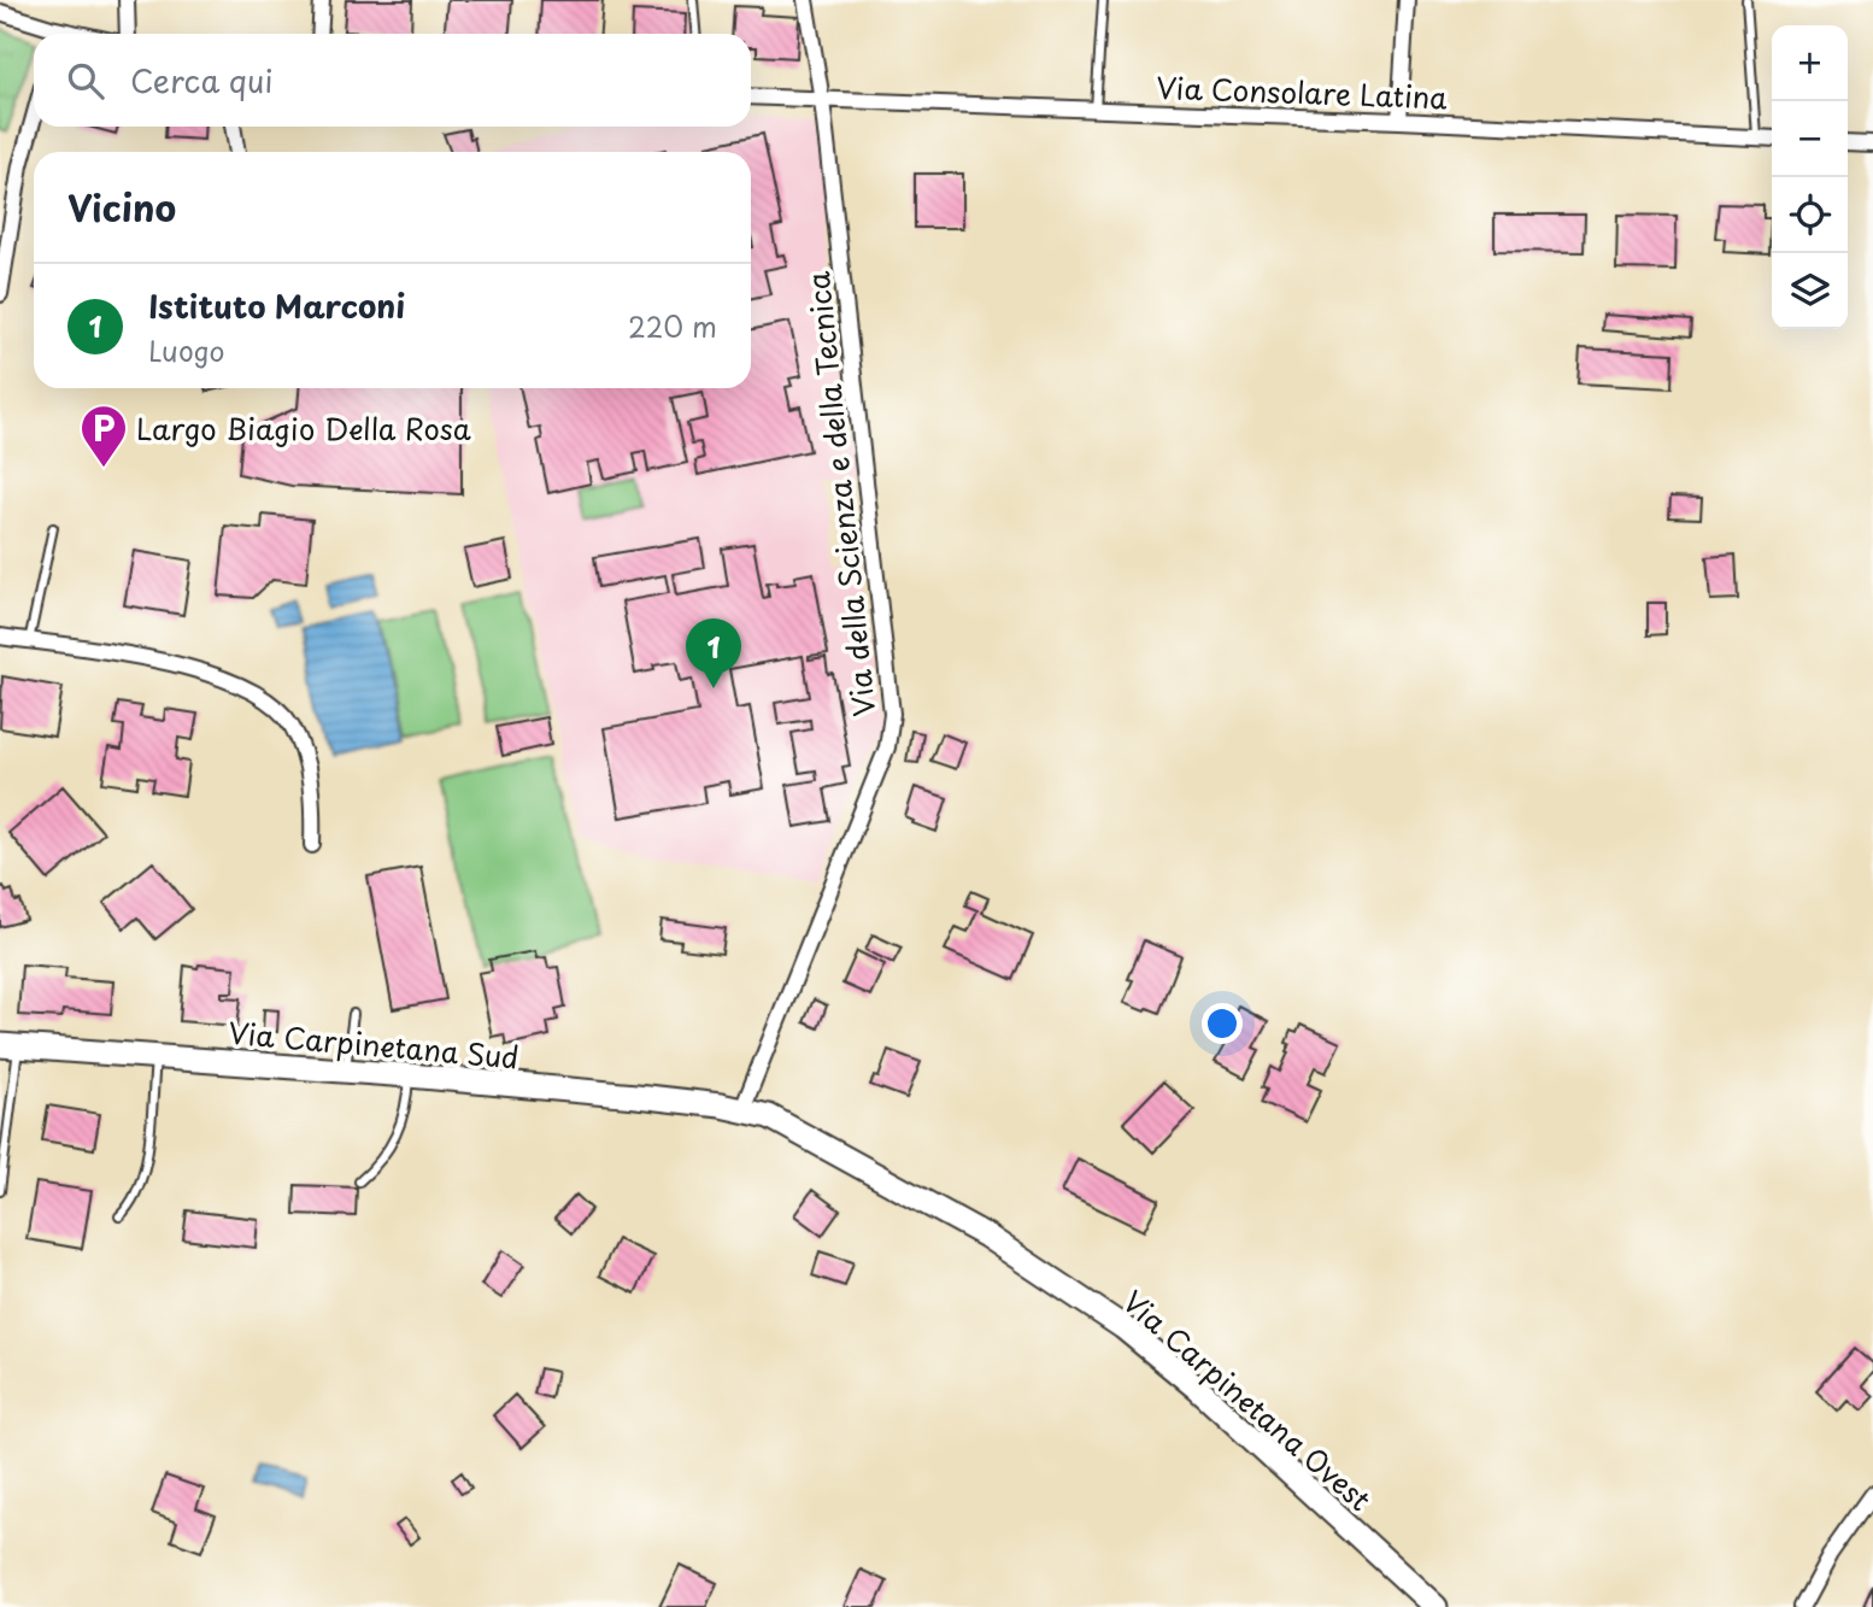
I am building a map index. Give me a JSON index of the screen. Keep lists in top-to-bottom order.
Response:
{
  "streets": {
    "main road": ["Via Carpinetana Sud", "Via Carpinetana Ovest"],
    "street": ["Via Consolare Latina", "Via della Scienza e della Tecnica"]
  },
  "crossings": [
    ["Via Consolare Latina", "Via della Scienza e della Tecnica"],
    ["Via della Scienza e della Tecnica", "Via Carpinetana Sud"],
    ["Via della Scienza e della Tecnica", "Via Carpinetana Ovest"],
    ["Via Carpinetana Sud", "Via Carpinetana Ovest"]
  ],
  "places": {
    "parking": ["Largo Biagio Della Rosa"]
  },
  "page": {
    "map_buttons": ["+", "−"],
    "search": "Cerca qui",
    "heading": "Vicino",
    "list": [
      {
        "mark": "1",
        "name": "Istituto Marconi",
        "note": "Luogo",
        "value": "220 m"
      }
    ],
    "pins": "1"
  }
}
